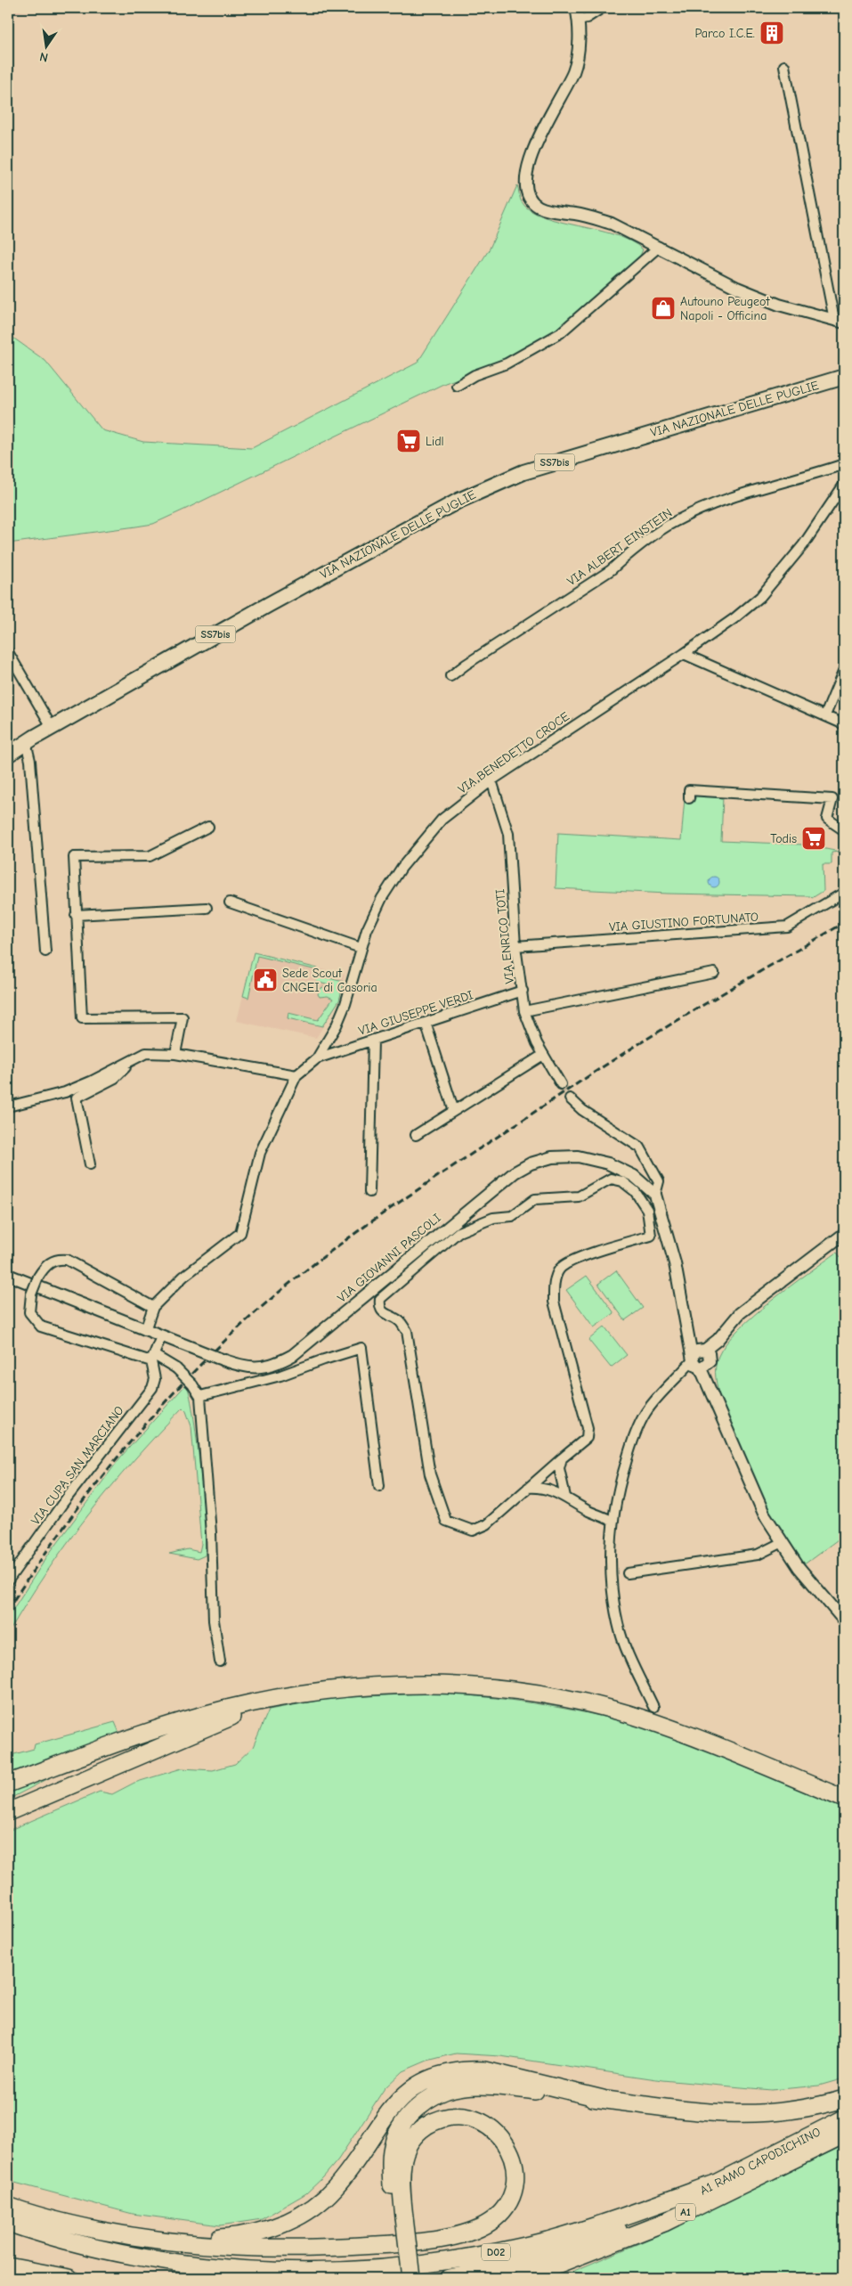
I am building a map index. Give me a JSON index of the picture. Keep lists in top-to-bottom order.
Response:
{
  "streets": {
    "highway": ["A1 RAMO CAPODICHINO", "A1", "D02"],
    "main road": ["VIA NAZIONALE DELLE PUGLIE", "SS7bis"],
    "street": [
      "VIA ALBERT EINSTEIN",
      "VIA BENEDETTO CROCE",
      "VIA GIUSTINO FORTUNATO",
      "VIA ENRICO TOTI",
      "VIA GIUSEPPE VERDI",
      "VIA GIOVANNI PASCOLI",
      "VIA CUPA SAN MARCIANO"
    ]
  },
  "crossings": [
    ["VIA BENEDETTO CROCE", "VIA ENRICO TOTI"],
    ["VIA BENEDETTO CROCE", "VIA GIUSEPPE VERDI"],
    ["VIA BENEDETTO CROCE", "VIA GIOVANNI PASCOLI"],
    ["VIA GIUSTINO FORTUNATO", "VIA ENRICO TOTI"],
    ["VIA ENRICO TOTI", "VIA GIUSEPPE VERDI"],
    ["A1 RAMO CAPODICHINO", "D02"]
  ],
  "places": {
    "building": ["Parco I.C.E."],
    "shop": ["Autouno Peugeot Napoli - Officina"],
    "supermarket": ["Lidl", "Todis"],
    "public building": ["Sede Scout CNGEI di Casoria"]
  },
  "north": "bottom"
}
